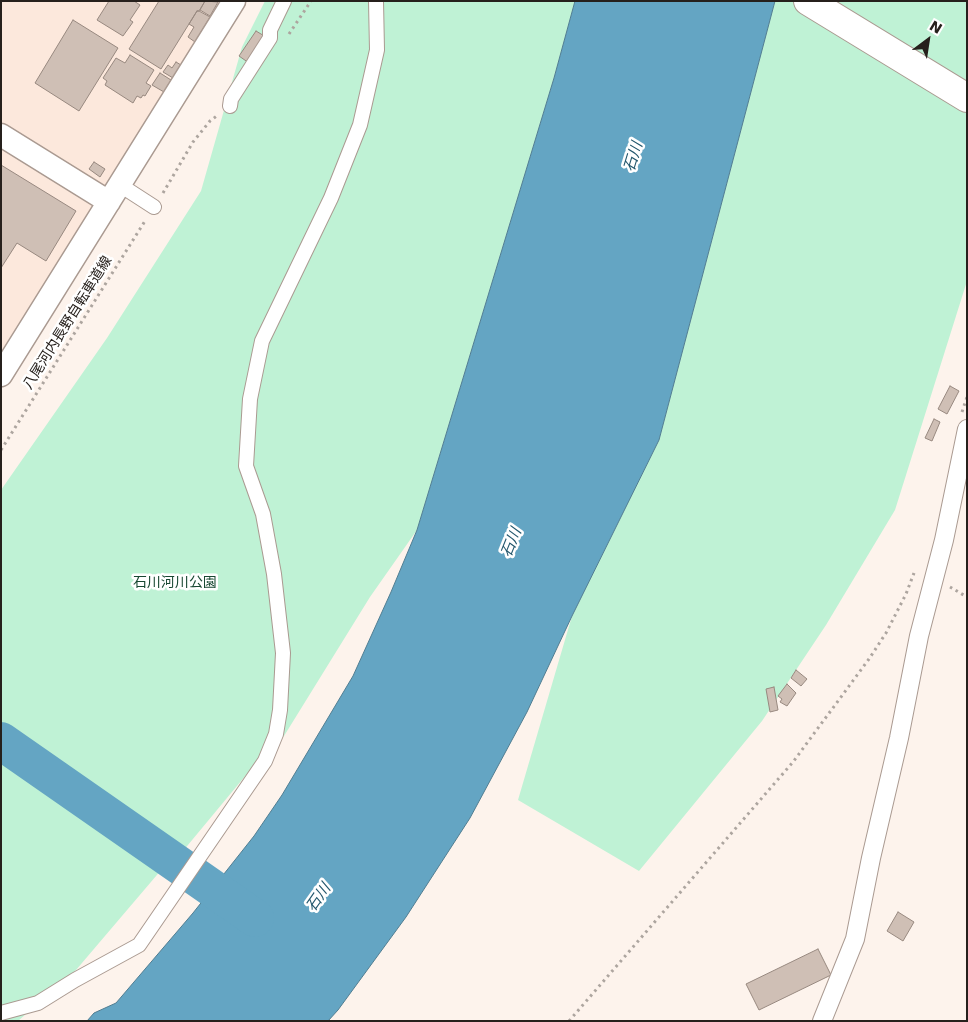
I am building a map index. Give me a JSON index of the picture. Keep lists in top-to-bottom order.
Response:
{
  "streets": {
    "path": ["八尾河内長野自転車道線"]
  },
  "water": ["石川"],
  "parks": ["石川河川公園"],
  "north": "top right"
}
